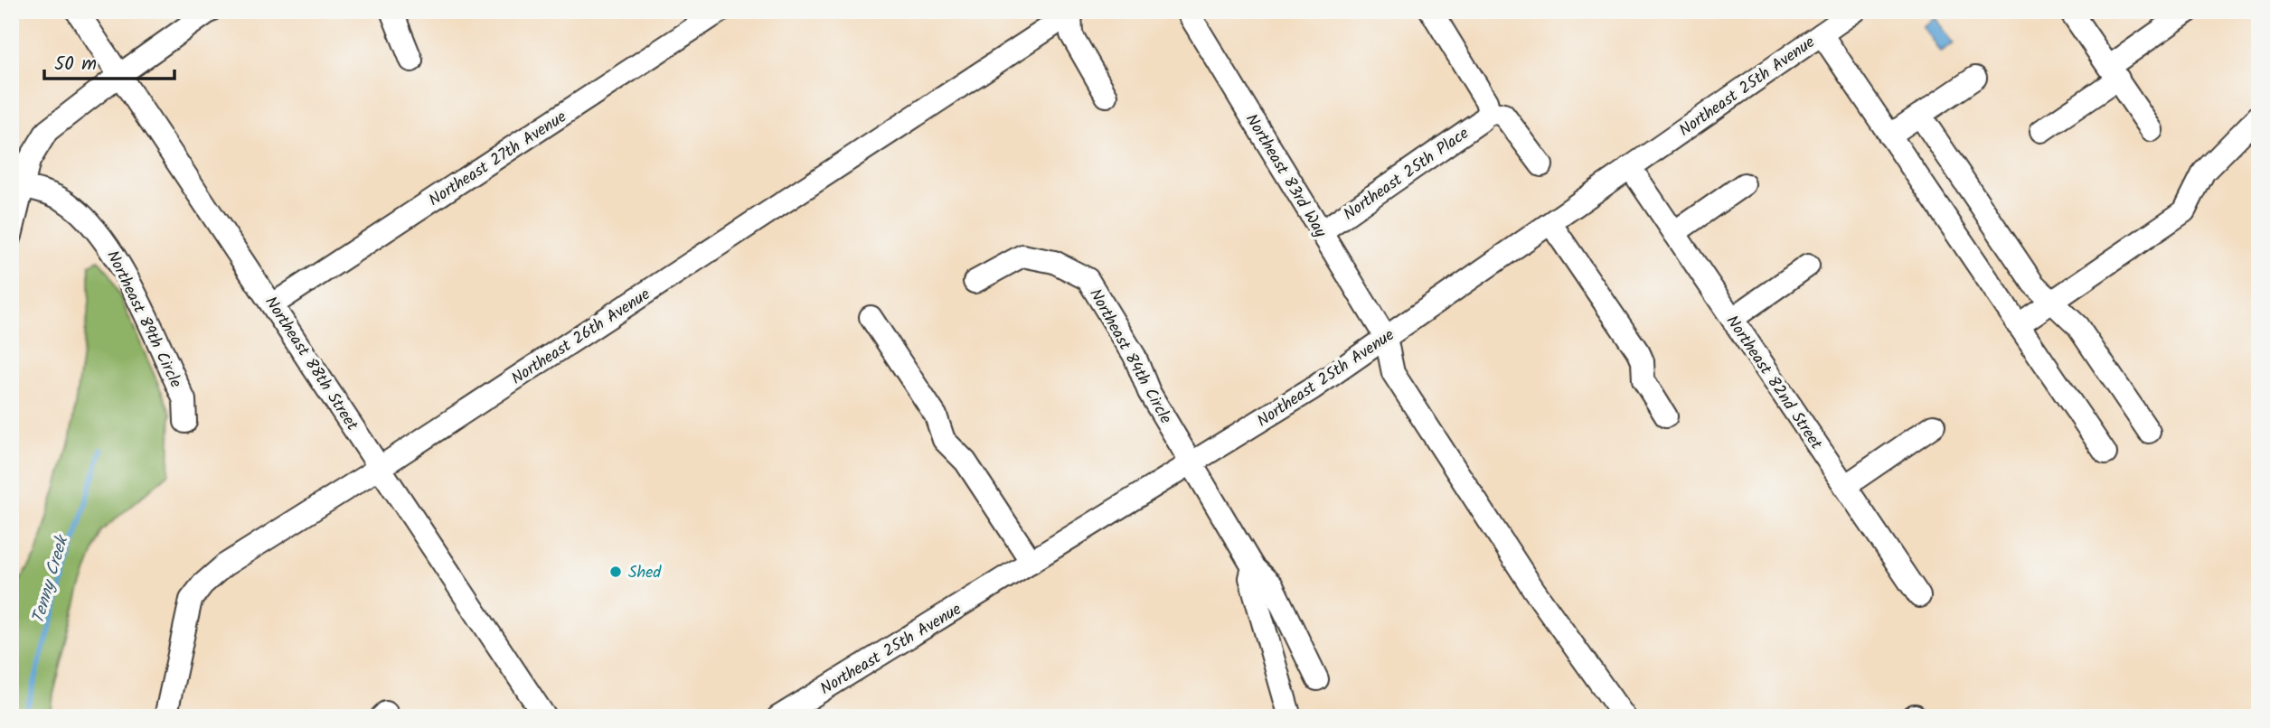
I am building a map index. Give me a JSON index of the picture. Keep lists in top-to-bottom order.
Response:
{
  "streets": {
    "street": [
      "Northeast 25th Avenue",
      "Northeast 27th Avenue",
      "Northeast 25th Place",
      "Northeast 83rd Way",
      "Northeast 89th Circle",
      "Northeast 26th Avenue",
      "Northeast 84th Circle",
      "Northeast 88th Street",
      "Northeast 82nd Street"
    ]
  },
  "crossings": [
    ["Northeast 25th Avenue", "Northeast 83rd Way"],
    ["Northeast 25th Avenue", "Northeast 84th Circle"],
    ["Northeast 25th Avenue", "Northeast 82nd Street"],
    ["Northeast 27th Avenue", "Northeast 88th Street"],
    ["Northeast 25th Place", "Northeast 83rd Way"],
    ["Northeast 26th Avenue", "Northeast 88th Street"]
  ],
  "water": ["Tenny Creek"],
  "places": ["Shed"],
  "scale_bar": "50 m"
}
